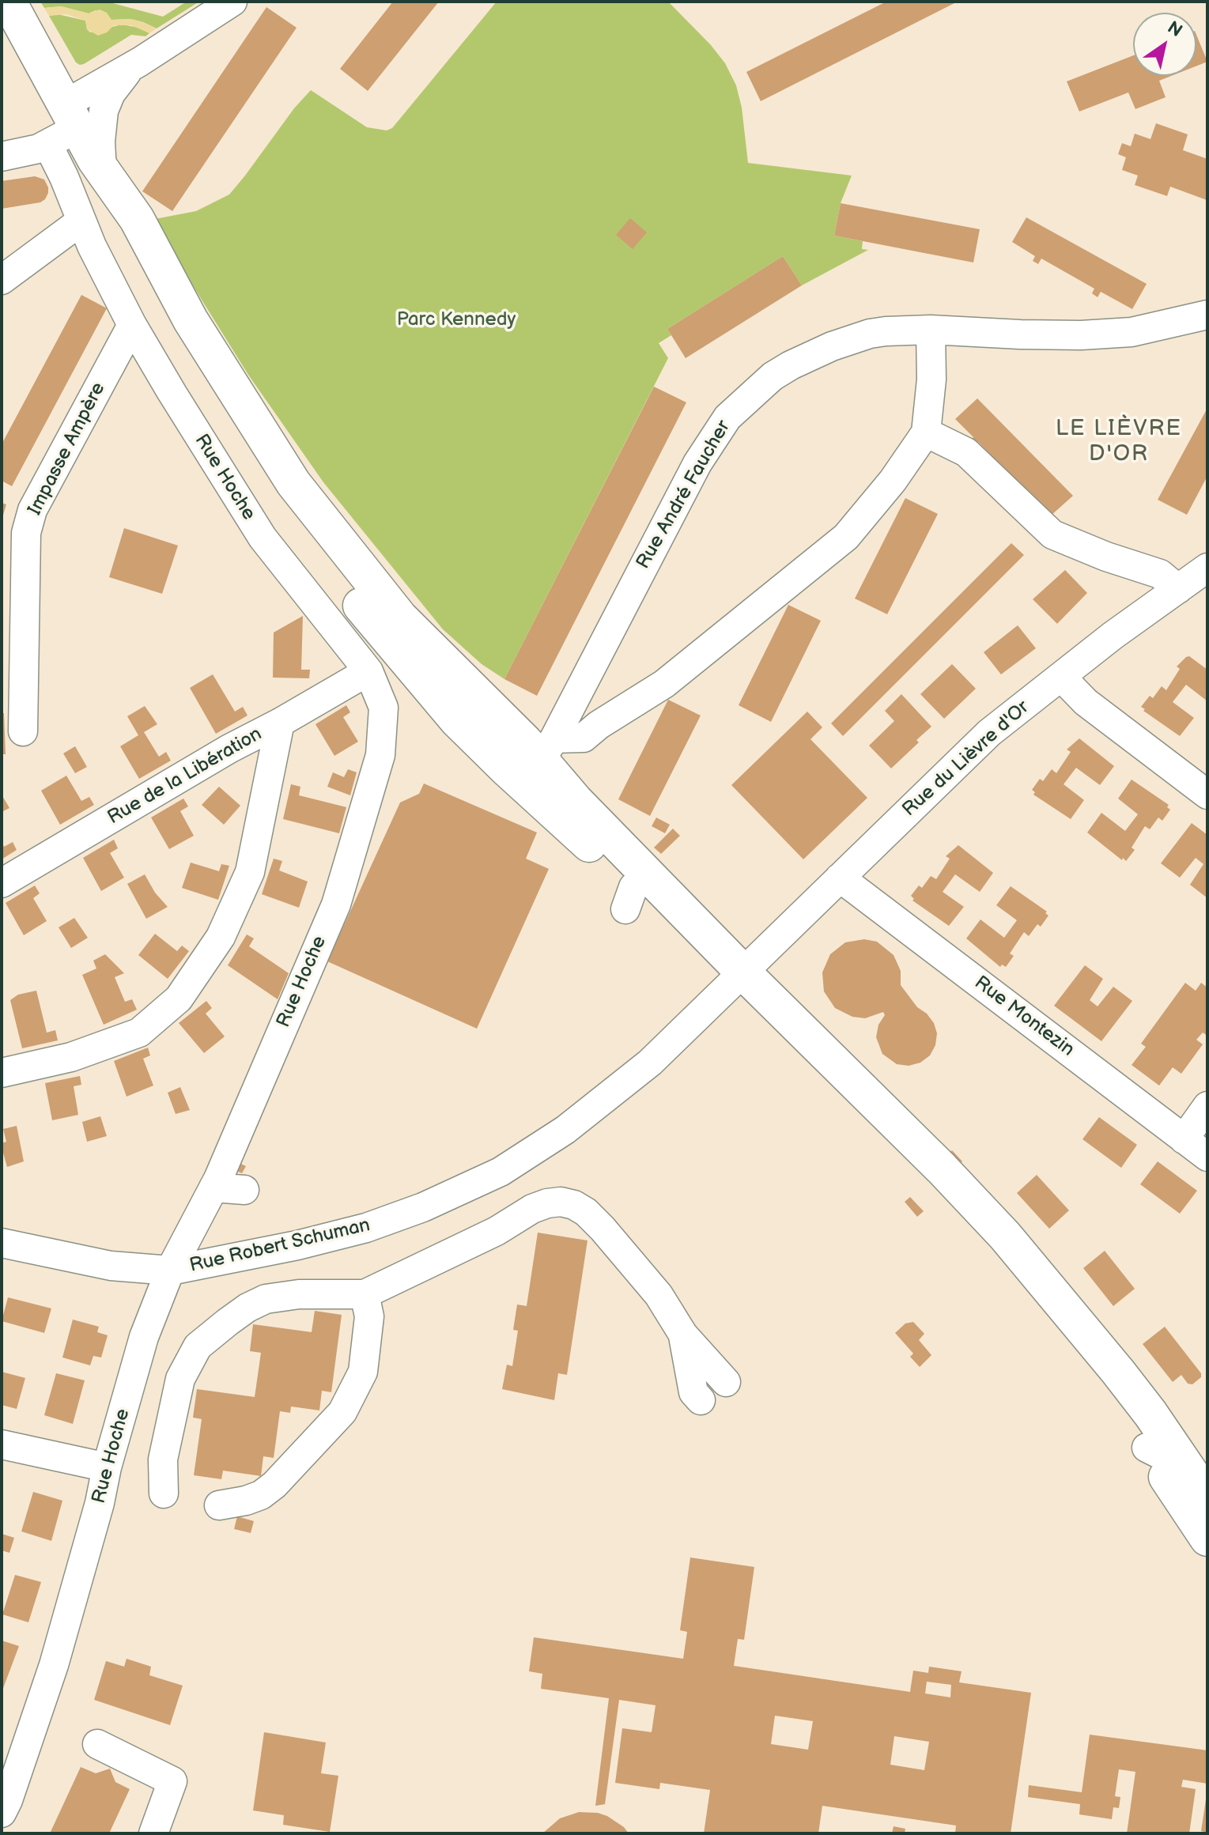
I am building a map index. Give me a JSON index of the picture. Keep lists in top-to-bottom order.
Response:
{
  "streets": {
    "street": [
      "Impasse Ampère",
      "Rue Hoche",
      "Rue André Faucher",
      "Rue du Lièvre d'Or",
      "Rue de la Libération",
      "Rue Montezin",
      "Rue Robert Schuman"
    ]
  },
  "crossings": [
    ["Impasse Ampère", "Rue Hoche"],
    ["Rue Hoche", "Rue de la Libération"],
    ["Rue Hoche", "Rue Robert Schuman"],
    ["Rue du Lièvre d'Or", "Rue Montezin"],
    ["Rue du Lièvre d'Or", "Rue Robert Schuman"]
  ],
  "districts": ["LE LIÈVRE D'OR"],
  "parks": ["Parc Kennedy"],
  "north": "top right"
}
